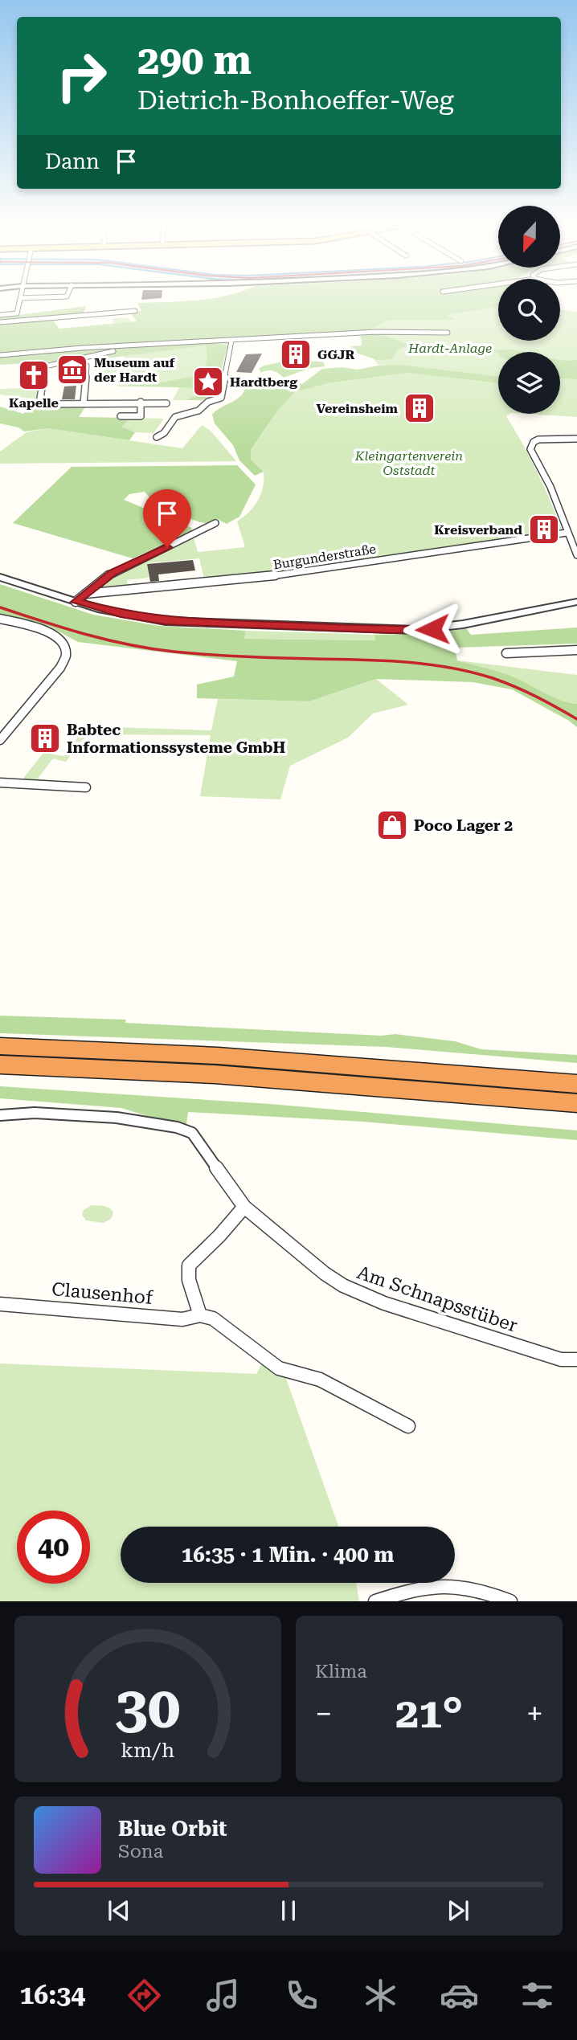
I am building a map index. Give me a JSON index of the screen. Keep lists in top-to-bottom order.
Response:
{
  "streets": {
    "street": ["Burgunderstraße", "Clausenhof", "Am Schnapsstüber"]
  },
  "parks": ["Hardt-Anlage", "Kleingartenverein Oststadt"],
  "places": {
    "building": [
      "GGJR",
      "Vereinsheim",
      "Kreisverband",
      "Babtec Informationssysteme GmbH"
    ],
    "museum": ["Museum auf der Hardt"],
    "church": ["Kapelle"],
    "place": ["Hardtberg"],
    "shop": ["Poco Lager 2"]
  },
  "north": "bottom",
  "page": {
    "turn": ["290 m", "Dietrich-Bonhoeffer-Weg"],
    "then": "Dann",
    "limit": "40",
    "trip": "16:35 · 1 Min. · 400 m",
    "tile": "Klima",
    "heat": ["−", "21°", "+"],
    "song": ["Blue Orbit", "Sona"],
    "tabs": "16:34",
    "gauge": ["30", "km/h"]
  }
}
